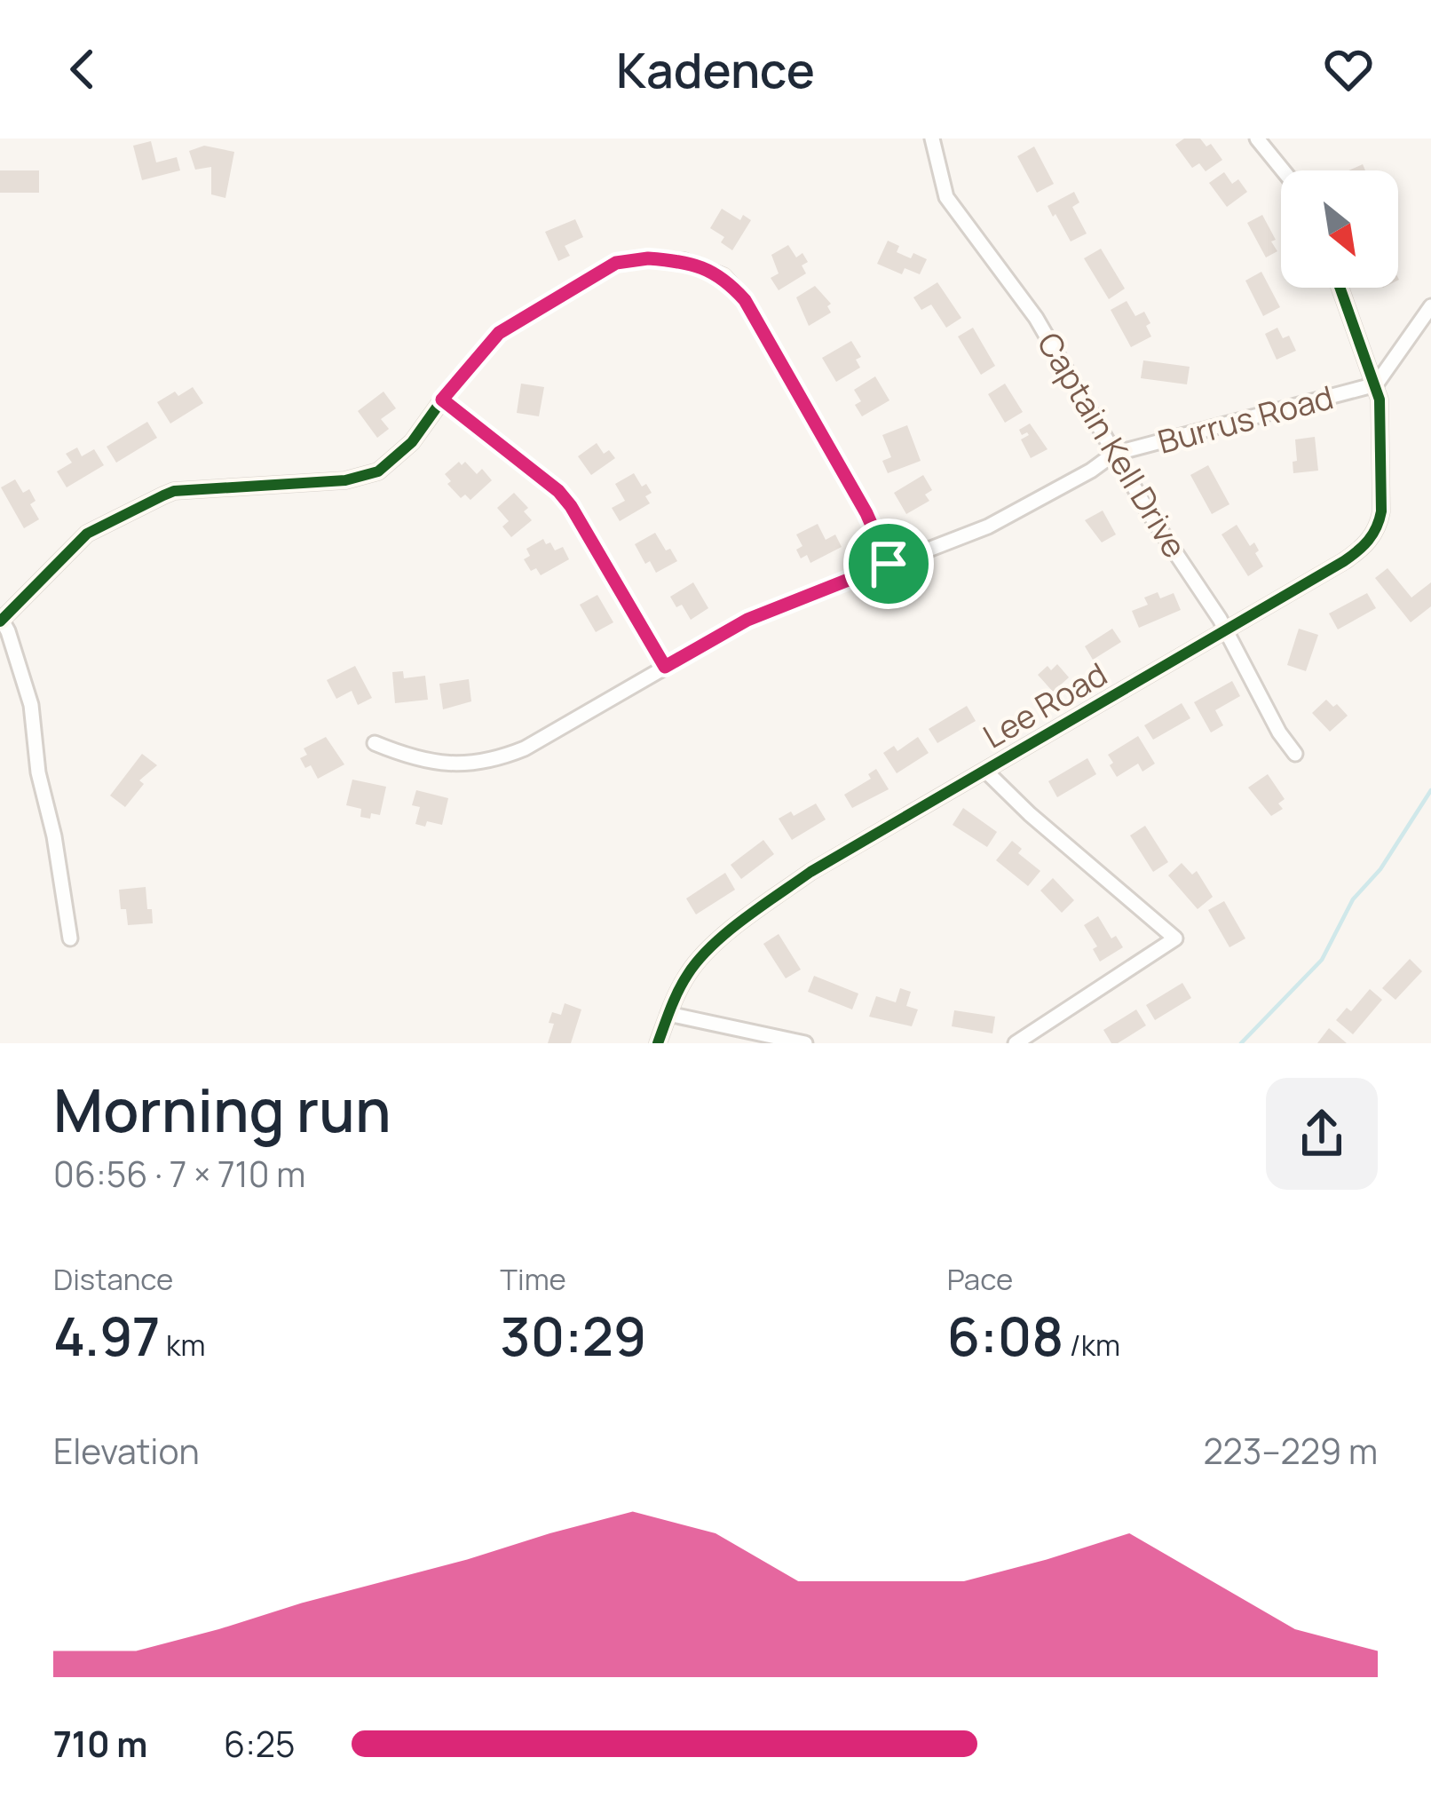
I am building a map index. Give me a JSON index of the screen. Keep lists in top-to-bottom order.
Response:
{
  "streets": {
    "street": ["Burrus Road", "Captain Kell Drive", "Lee Road"]
  },
  "crossings": [
    ["Burrus Road", "Captain Kell Drive"],
    ["Burrus Road", "Lee Road"],
    ["Captain Kell Drive", "Lee Road"]
  ],
  "north": "bottom right",
  "page": {
    "header": "Kadence",
    "heading": ["Morning run", "06:56 · 7 × 710 m"],
    "stats": [
      ["Distance", "4.97 km"],
      ["Time", "30:29"],
      ["Pace", "6:08 /km"]
    ],
    "chart": ["Elevation", "223–229 m"],
    "list": [
      {
        "name": "710 m",
        "note": "6:25"
      }
    ]
  }
}
